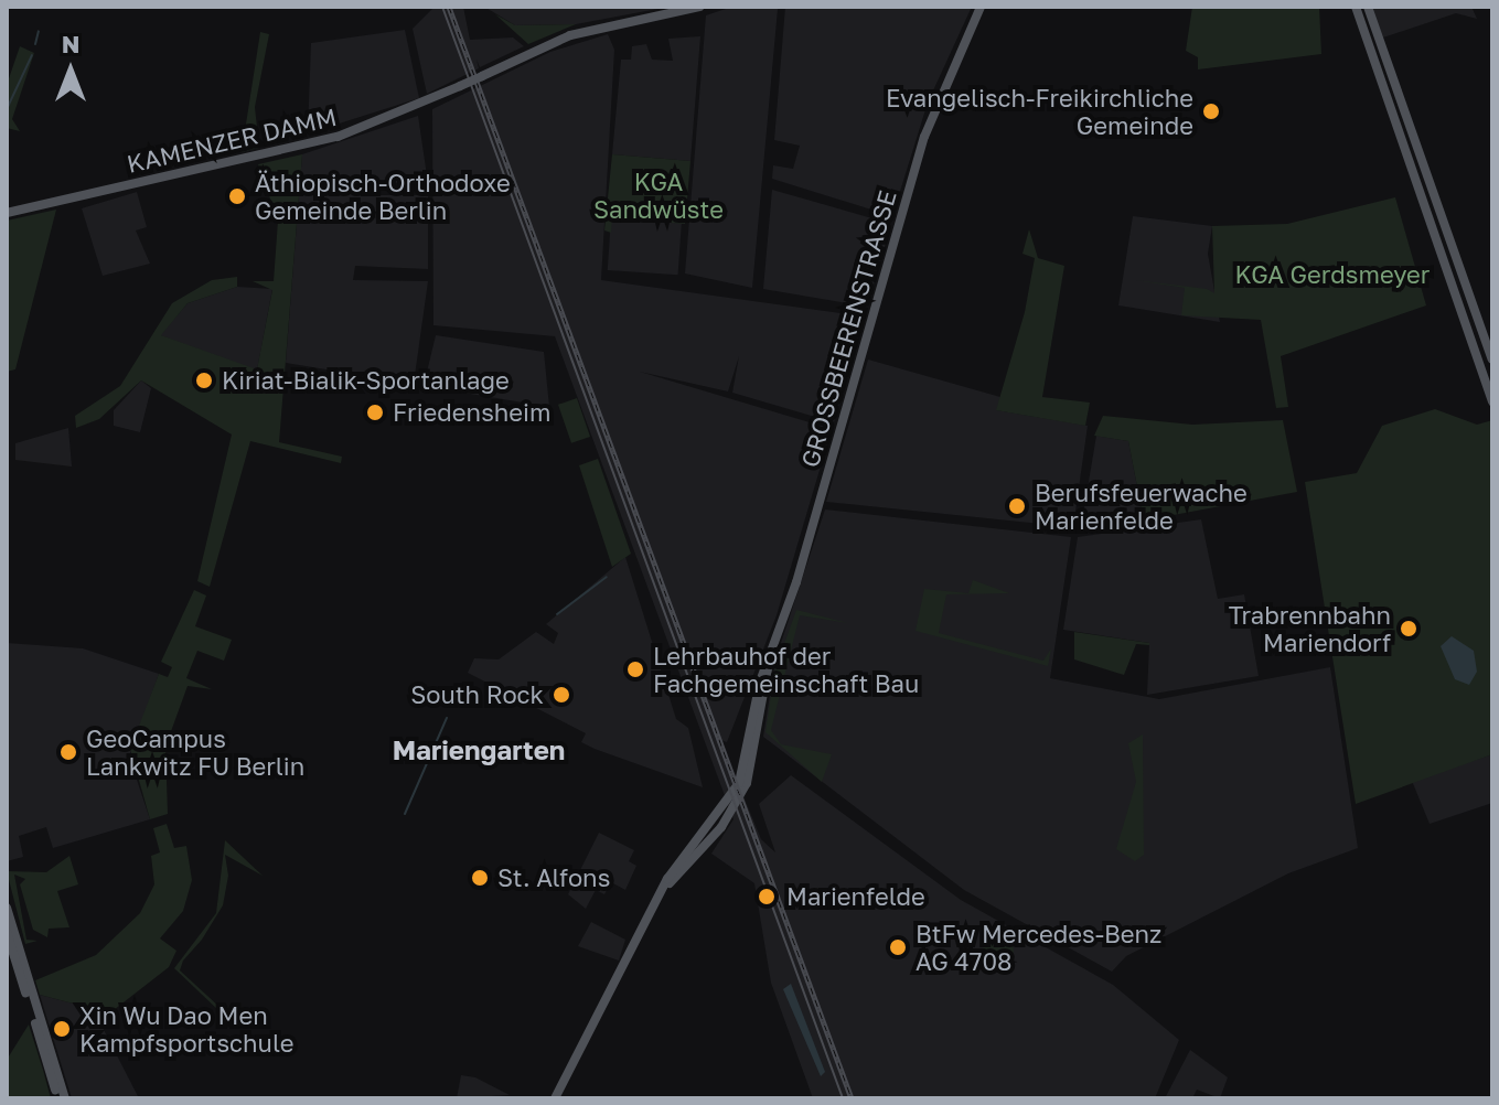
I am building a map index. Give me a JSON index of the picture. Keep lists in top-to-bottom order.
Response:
{
  "streets": {
    "main road": ["KAMENZER DAMM", "GROSSBEERENSTRASSE"]
  },
  "districts": ["Mariengarten"],
  "parks": ["KGA Sandwüste", "KGA Gerdsmeyer"],
  "places": [
    "Evangelisch-Freikirchliche Gemeinde",
    "Äthiopisch-Orthodoxe Gemeinde Berlin",
    "Kiriat-Bialik-Sportanlage",
    "Friedensheim",
    "Berufsfeuerwache Marienfelde",
    "Trabrennbahn Mariendorf",
    "Lehrbauhof der Fachgemeinschaft Bau",
    "South Rock",
    "GeoCampus Lankwitz FU Berlin",
    "St. Alfons",
    "Marienfelde",
    "BtFw Mercedes-Benz AG 4708",
    "Xin Wu Dao Men Kampfsportschule"
  ],
  "north": "top"
}
